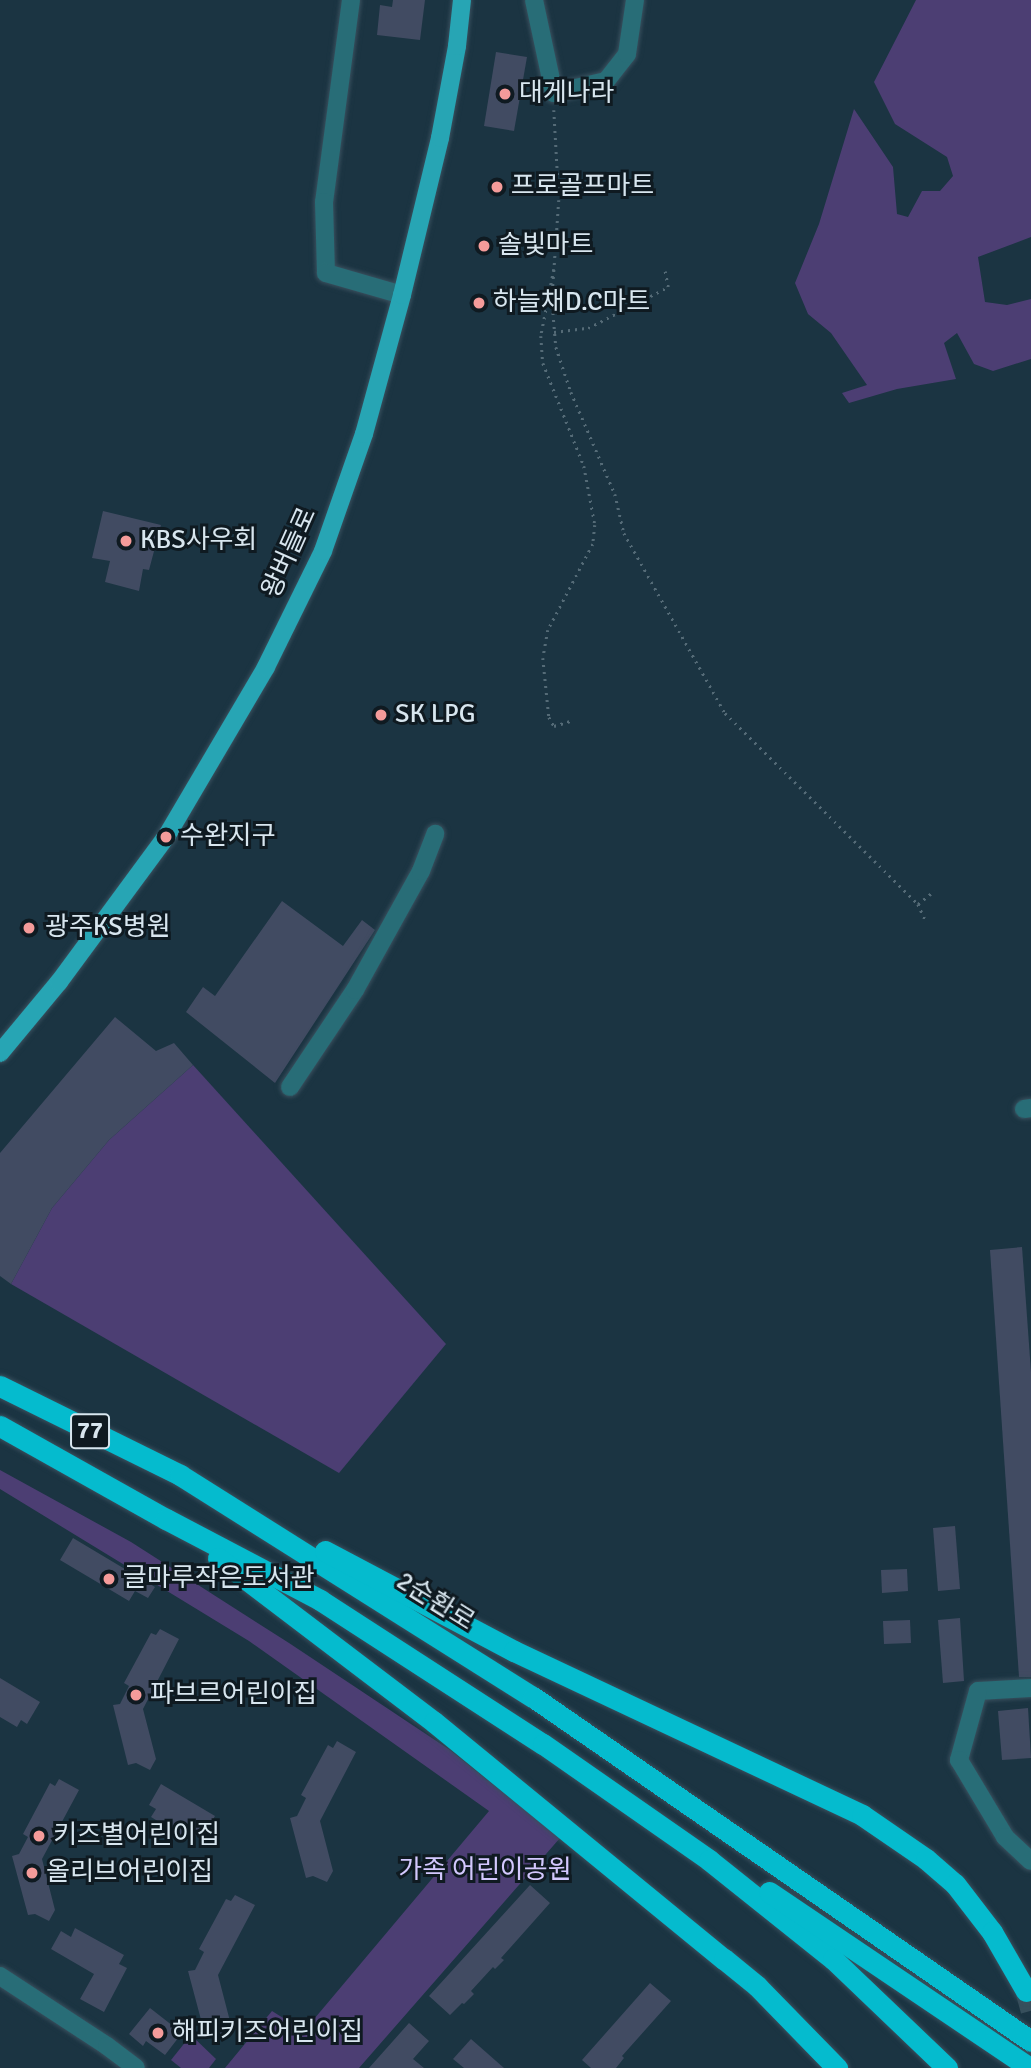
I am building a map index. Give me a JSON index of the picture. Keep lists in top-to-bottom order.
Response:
{
  "streets": {
    "highway": ["77", "2순환로"],
    "main road": ["왕버들로"]
  },
  "parks": ["가족 어린이공원"],
  "places": [
    "대게나라",
    "프로골프마트",
    "솔빛마트",
    "하늘채D.C마트",
    "KBS사우회",
    "SK LPG",
    "수완지구",
    "광주KS병원",
    "글마루작은도서관",
    "파브르어린이집",
    "키즈별어린이집",
    "올리브어린이집",
    "해피키즈어린이집"
  ]
}
